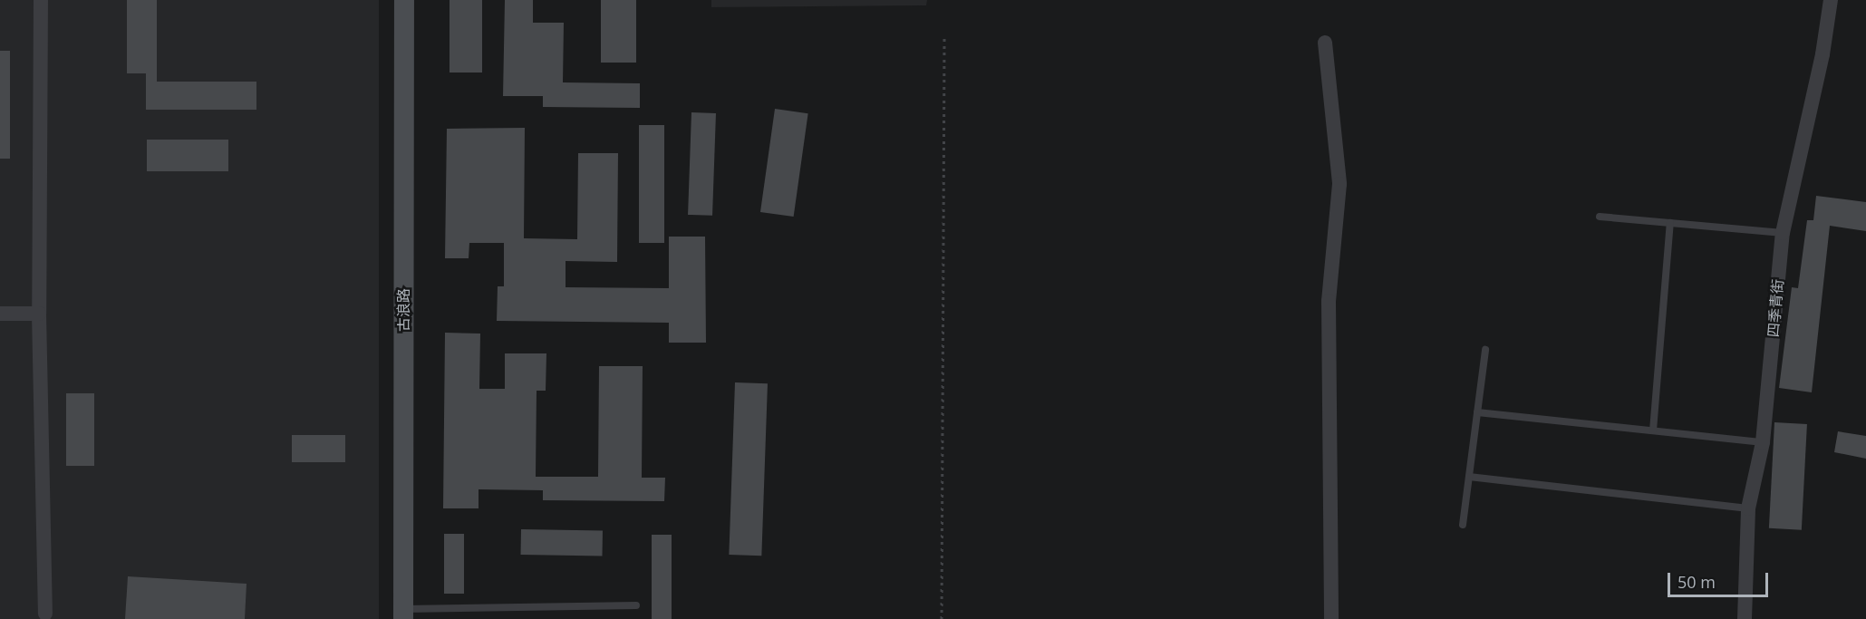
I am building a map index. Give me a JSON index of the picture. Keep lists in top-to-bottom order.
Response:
{
  "streets": {
    "main road": ["古浪路"],
    "street": ["四季青街"]
  },
  "scale_bar": "50 m"
}
